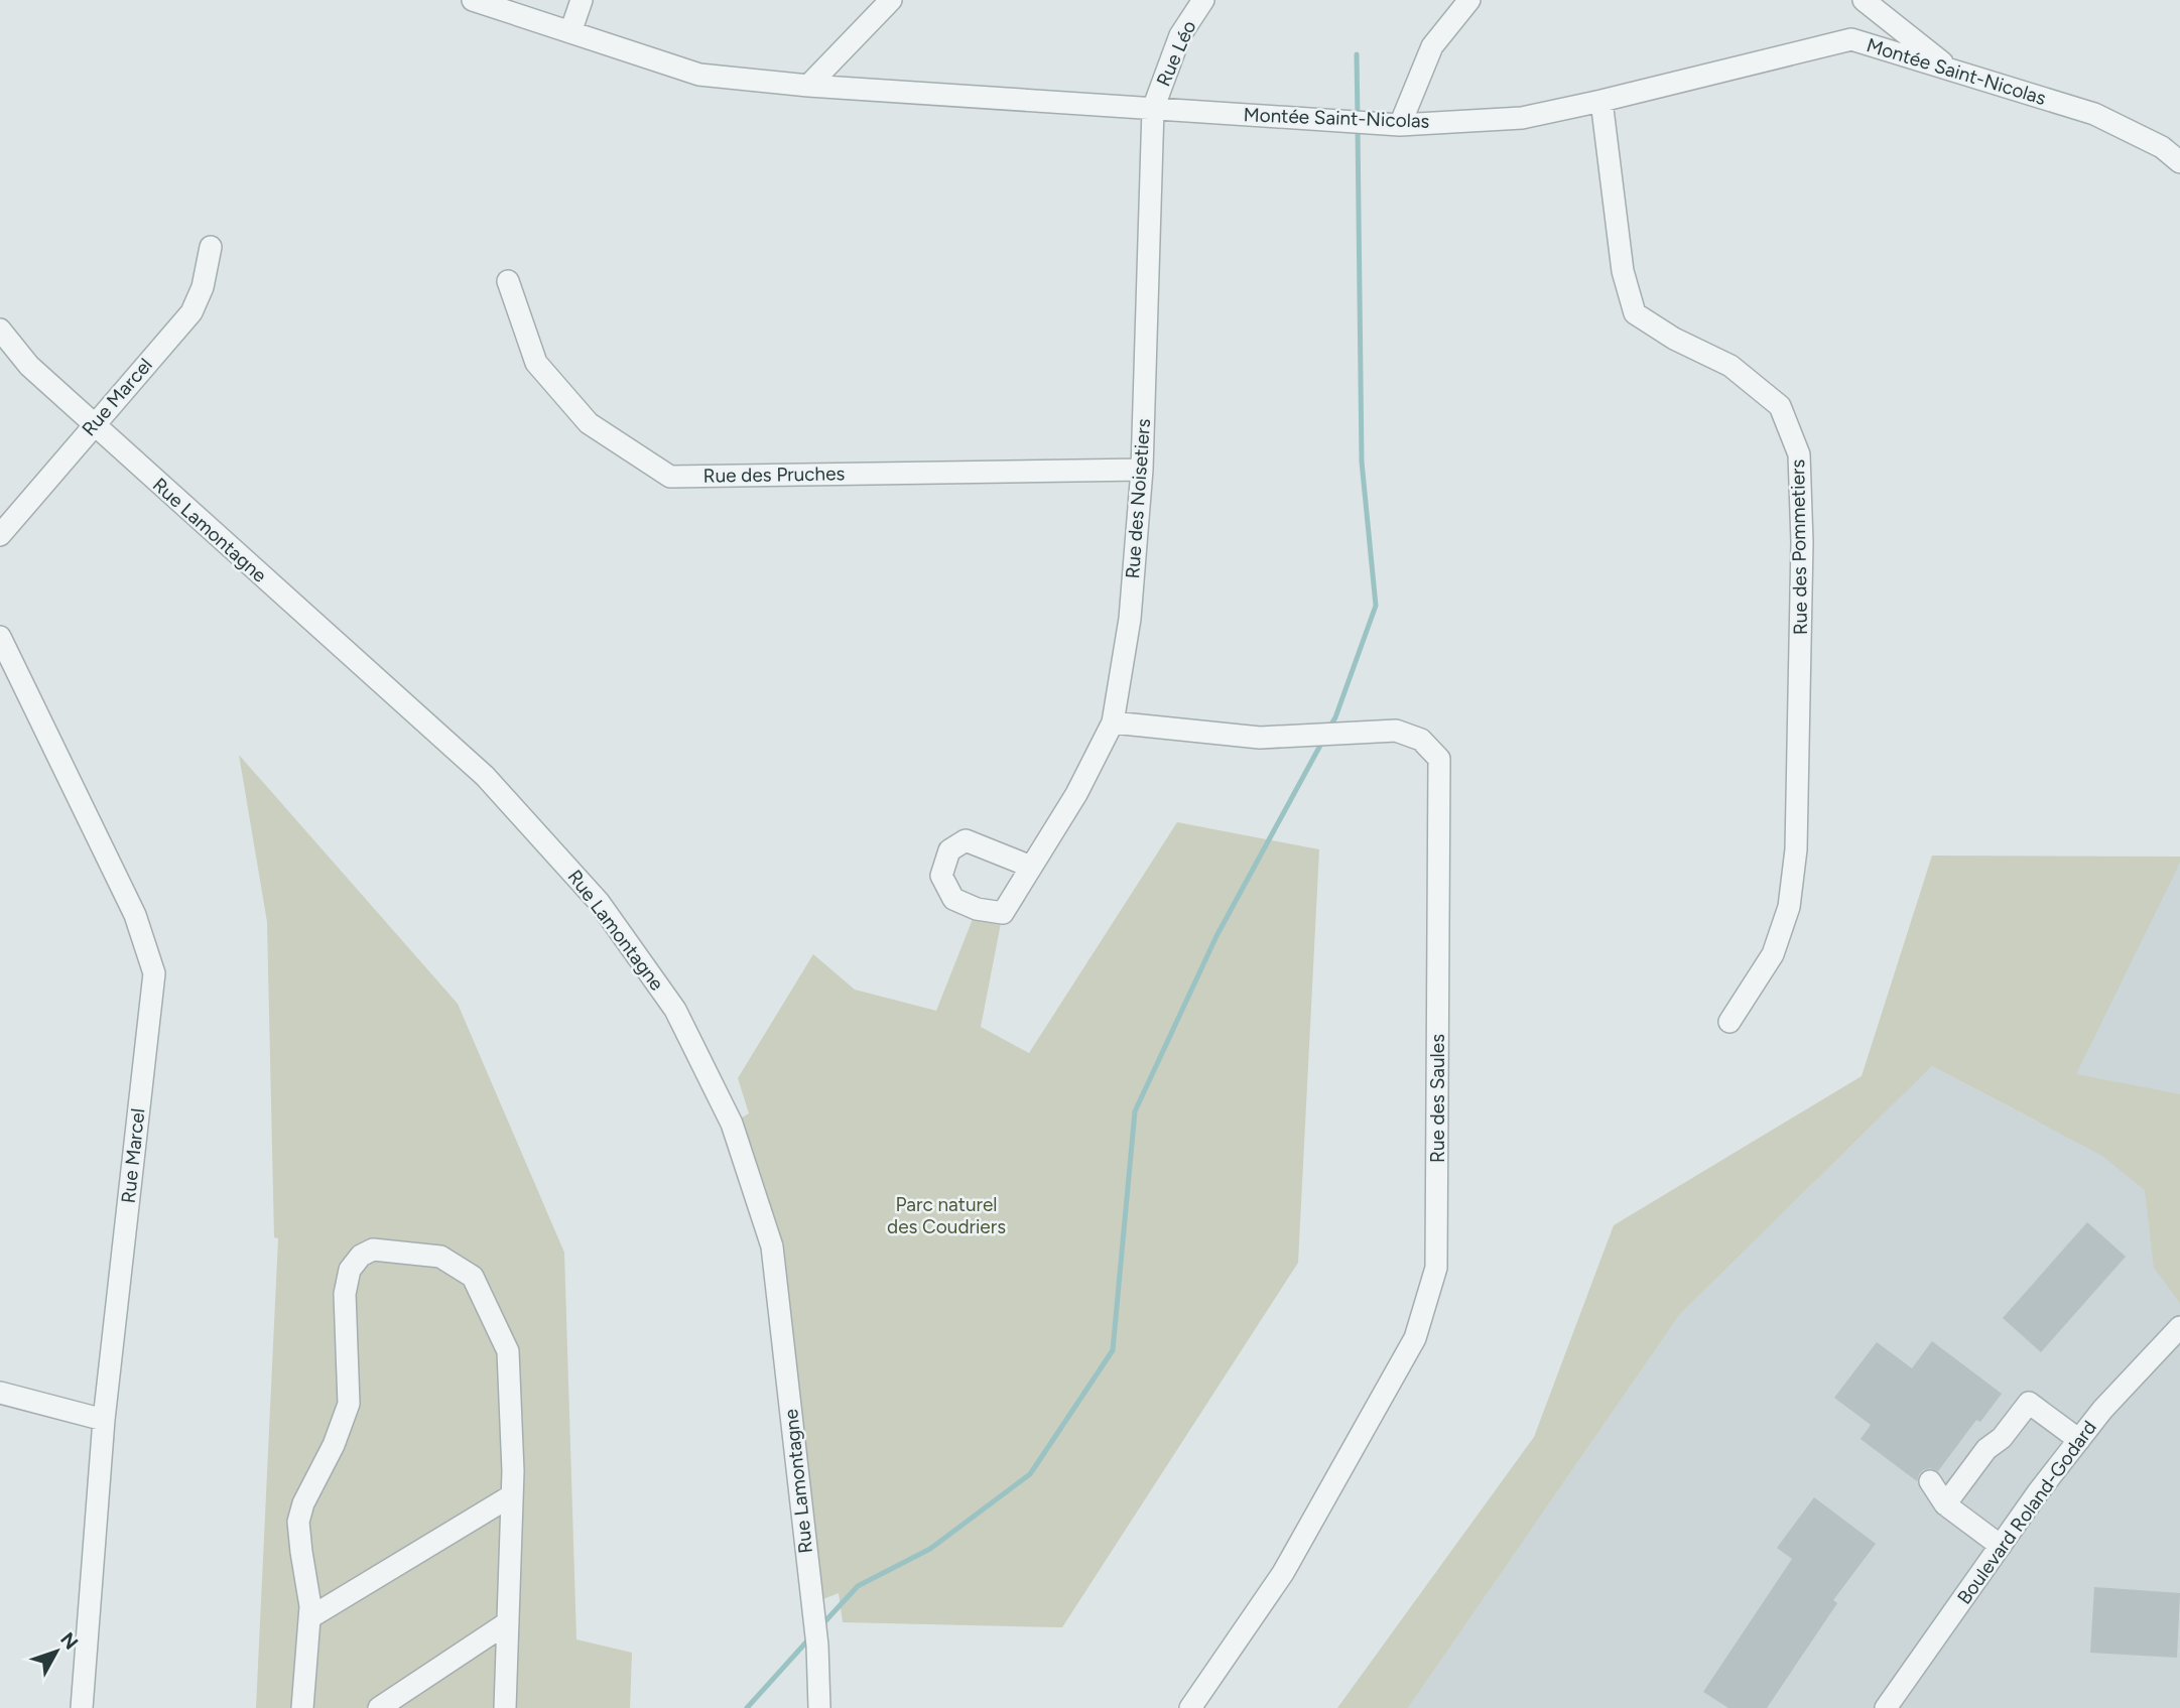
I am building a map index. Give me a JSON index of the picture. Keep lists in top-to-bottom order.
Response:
{
  "streets": {
    "street": [
      "Rue Léo",
      "Montée Saint-Nicolas",
      "Rue Marcel",
      "Rue des Pruches",
      "Rue des Noisetiers",
      "Rue Lamontagne",
      "Rue des Pommetiers",
      "Rue des Saules",
      "Boulevard Roland-Godard"
    ]
  },
  "crossings": [
    ["Rue Léo", "Montée Saint-Nicolas"],
    ["Rue Léo", "Rue des Noisetiers"],
    ["Montée Saint-Nicolas", "Rue des Noisetiers"],
    ["Montée Saint-Nicolas", "Rue des Pommetiers"],
    ["Rue Marcel", "Rue Lamontagne"],
    ["Rue des Pruches", "Rue des Noisetiers"],
    ["Rue des Noisetiers", "Rue des Saules"]
  ],
  "parks": ["Parc naturel des Coudriers"],
  "north": "top right"
}
